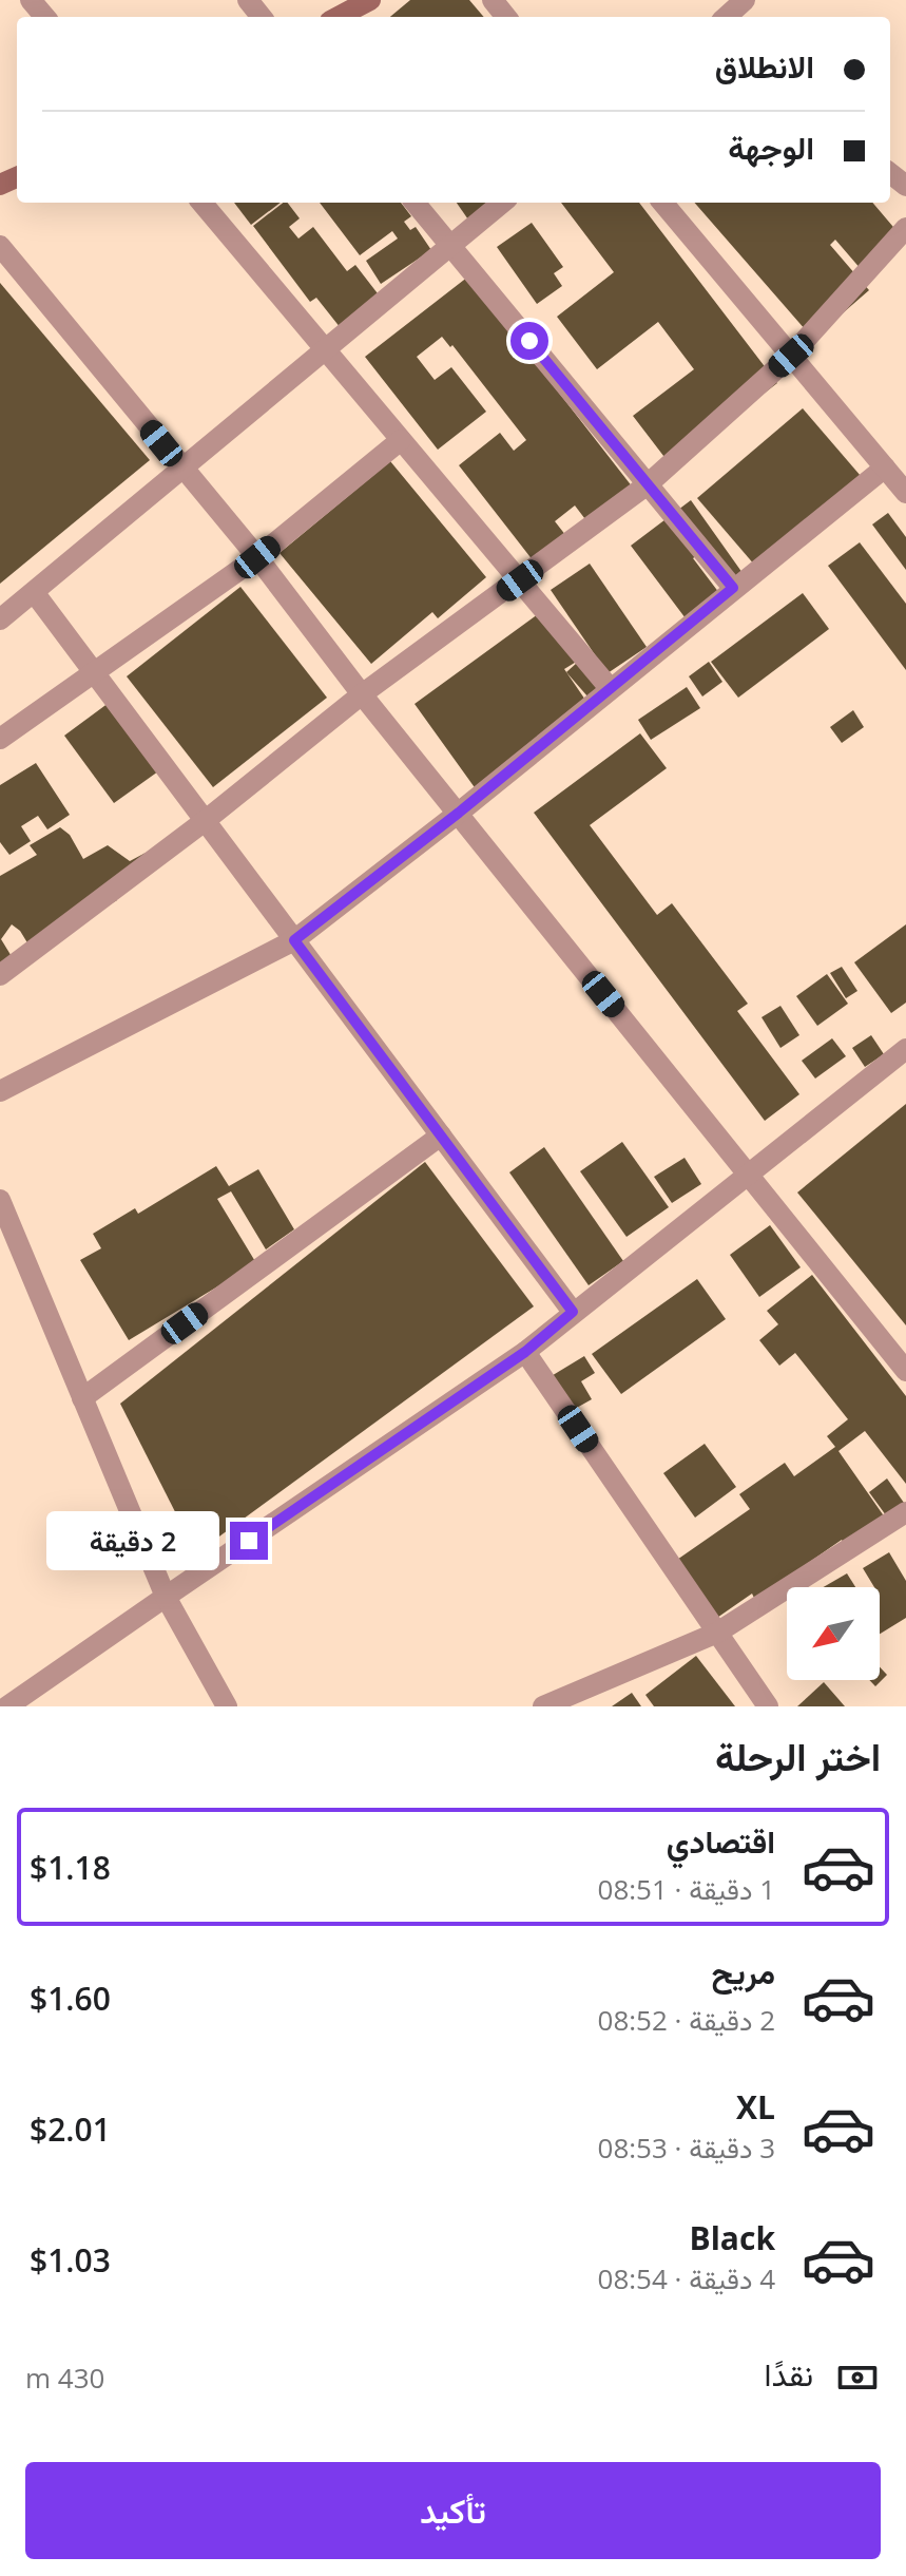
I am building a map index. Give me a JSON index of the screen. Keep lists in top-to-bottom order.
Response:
{
  "north": "bottom left",
  "page": {
    "banner": ["الانطلاق", "الوجهة"],
    "bubble": "2 دقيقة",
    "heading": "اختر الرحلة",
    "list": [
      {
        "name": "اقتصادي",
        "note": "1 دقيقة · 08:51",
        "value": "$1.18"
      },
      {
        "name": "مريح",
        "note": "2 دقيقة · 08:52",
        "value": "$1.60"
      },
      {
        "name": "XL",
        "note": "3 دقيقة · 08:53",
        "value": "$2.01"
      },
      {
        "name": "Black",
        "note": "4 دقيقة · 08:54",
        "value": "$1.03"
      }
    ],
    "pay": ["نقدًا", "430 m"],
    "buttons": "تأكيد"
  }
}
